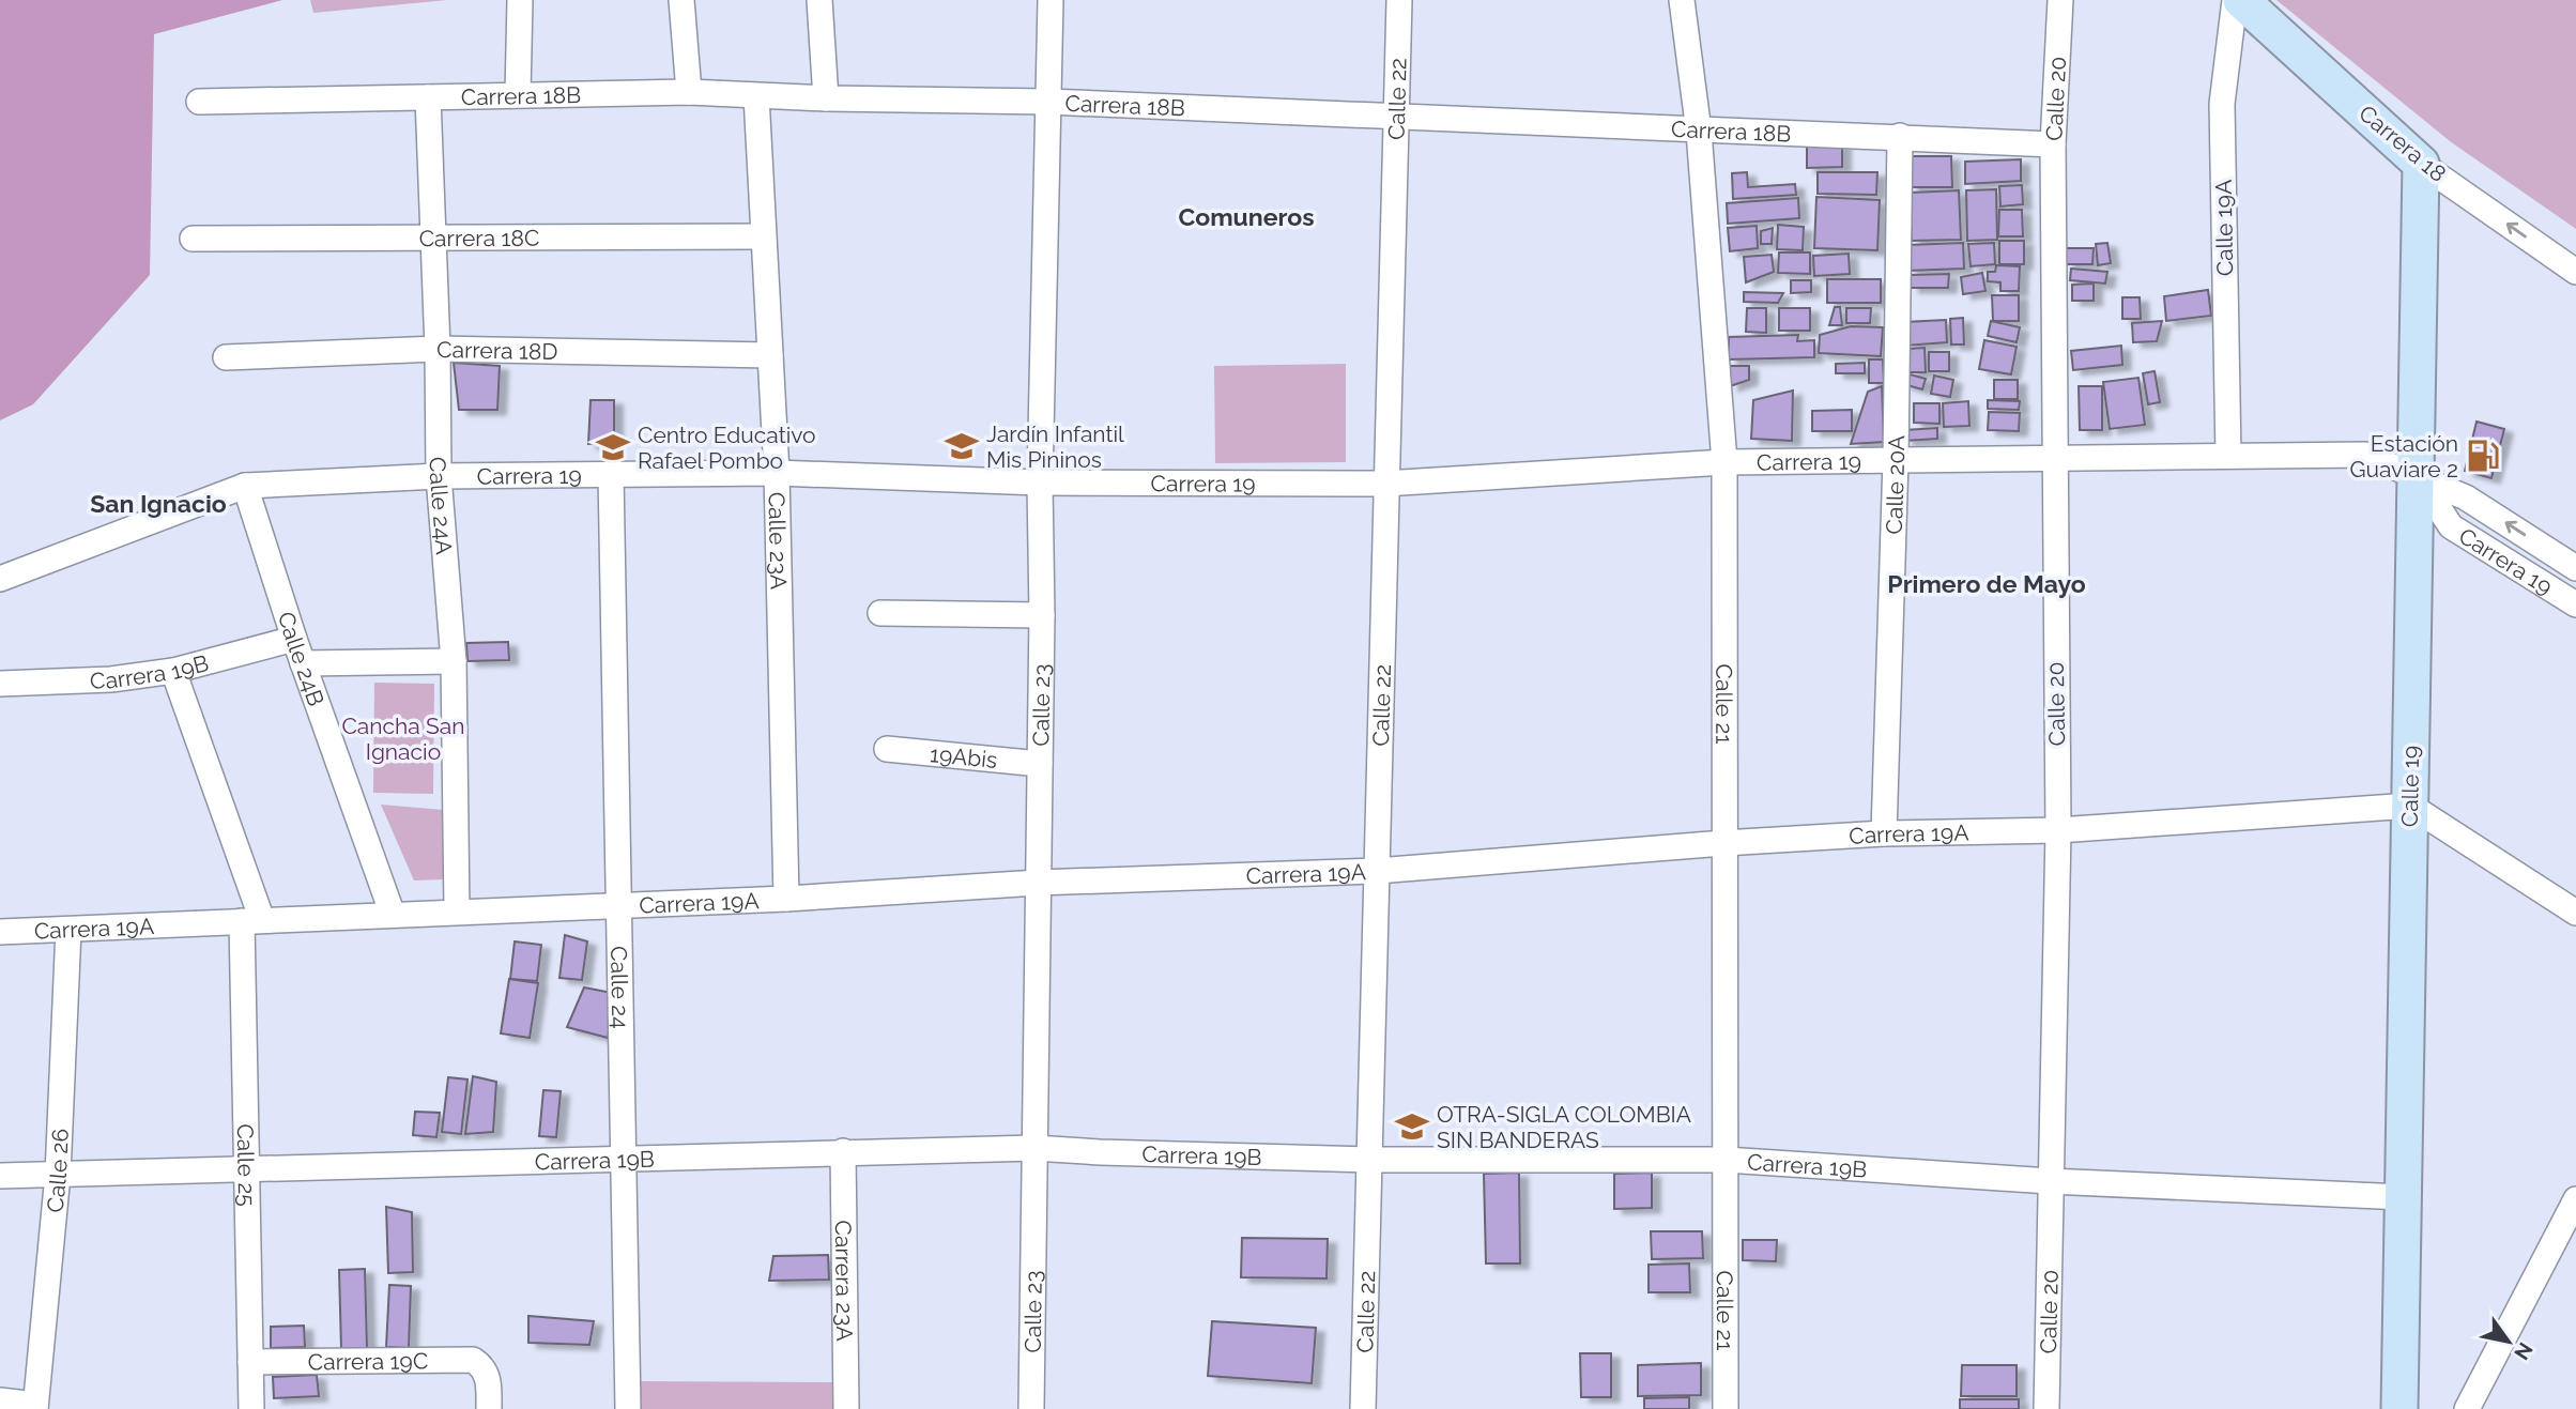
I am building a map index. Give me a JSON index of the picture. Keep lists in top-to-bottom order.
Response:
{
  "streets": {
    "main road": ["Carrera 18", "Calle 19"],
    "street": [
      "Carrera 18B",
      "Calle 22",
      "Calle 20",
      "Calle 19A",
      "Carrera 18C",
      "Carrera 18D",
      "Carrera 19",
      "Calle 20A",
      "Calle 24A",
      "Calle 23A",
      "Calle 24B",
      "Carrera 19B",
      "Calle 21",
      "Calle 23",
      "19Abis",
      "Carrera 19A",
      "Calle 24",
      "Calle 25",
      "Calle 26",
      "Carrera 23A",
      "Carrera 19C"
    ]
  },
  "crossings": [
    ["Carrera 18B", "Calle 22"],
    ["Carrera 18B", "Calle 20"],
    ["Carrera 18B", "Calle 20A"],
    ["Carrera 18B", "Calle 24A"],
    ["Carrera 18B", "Calle 23A"],
    ["Carrera 18B", "Calle 21"],
    ["Carrera 18B", "Calle 23"],
    ["Calle 22", "Carrera 19"],
    ["Calle 22", "Carrera 19B"],
    ["Calle 22", "Carrera 19A"],
    ["Calle 20", "Carrera 19"],
    ["Calle 20", "Carrera 19B"],
    ["Calle 20", "Carrera 19A"],
    ["Carrera 18", "Calle 19"],
    ["Calle 19A", "Carrera 19"],
    ["Carrera 18C", "Calle 24A"],
    ["Carrera 18C", "Calle 23A"],
    ["Carrera 18D", "Calle 24A"],
    ["Carrera 18D", "Calle 23A"],
    ["Carrera 19", "Calle 20A"],
    ["Carrera 19", "Calle 24A"],
    ["Carrera 19", "Calle 23A"],
    ["Carrera 19", "Calle 24B"],
    ["Carrera 19", "Calle 21"],
    ["Carrera 19", "Calle 23"],
    ["Carrera 19", "Calle 19"],
    ["Carrera 19", "Calle 24"],
    ["Calle 20A", "Carrera 19A"],
    ["Calle 24A", "Carrera 19A"],
    ["Calle 23A", "Carrera 19A"],
    ["Calle 24B", "Carrera 19B"],
    ["Calle 24B", "Carrera 19A"],
    ["Carrera 19B", "Calle 21"],
    ["Carrera 19B", "Calle 23"],
    ["Carrera 19B", "Calle 19"],
    ["Carrera 19B", "Calle 24"],
    ["Carrera 19B", "Calle 25"],
    ["Carrera 19B", "Calle 26"],
    ["Carrera 19B", "Carrera 23A"],
    ["Calle 21", "Carrera 19A"],
    ["Calle 23", "19Abis"],
    ["Calle 23", "Carrera 19A"],
    ["Calle 19", "Carrera 19A"],
    ["Carrera 19A", "Calle 24"],
    ["Carrera 19A", "Calle 25"],
    ["Carrera 19A", "Calle 26"],
    ["Calle 25", "Carrera 19C"]
  ],
  "one_way": ["Carrera 18"],
  "districts": ["Comuneros", "San Ignacio", "Primero de Mayo"],
  "parks": ["Cancha San Ignacio"],
  "places": {
    "school or university": ["Jardín Infantil Mis Pininos", "Centro Educativo Rafael Pombo", "OTRA-SIGLA COLOMBIA SIN BANDERAS"],
    "fuel station": ["Estación Guaviare 2"]
  },
  "north": "bottom right"
}
